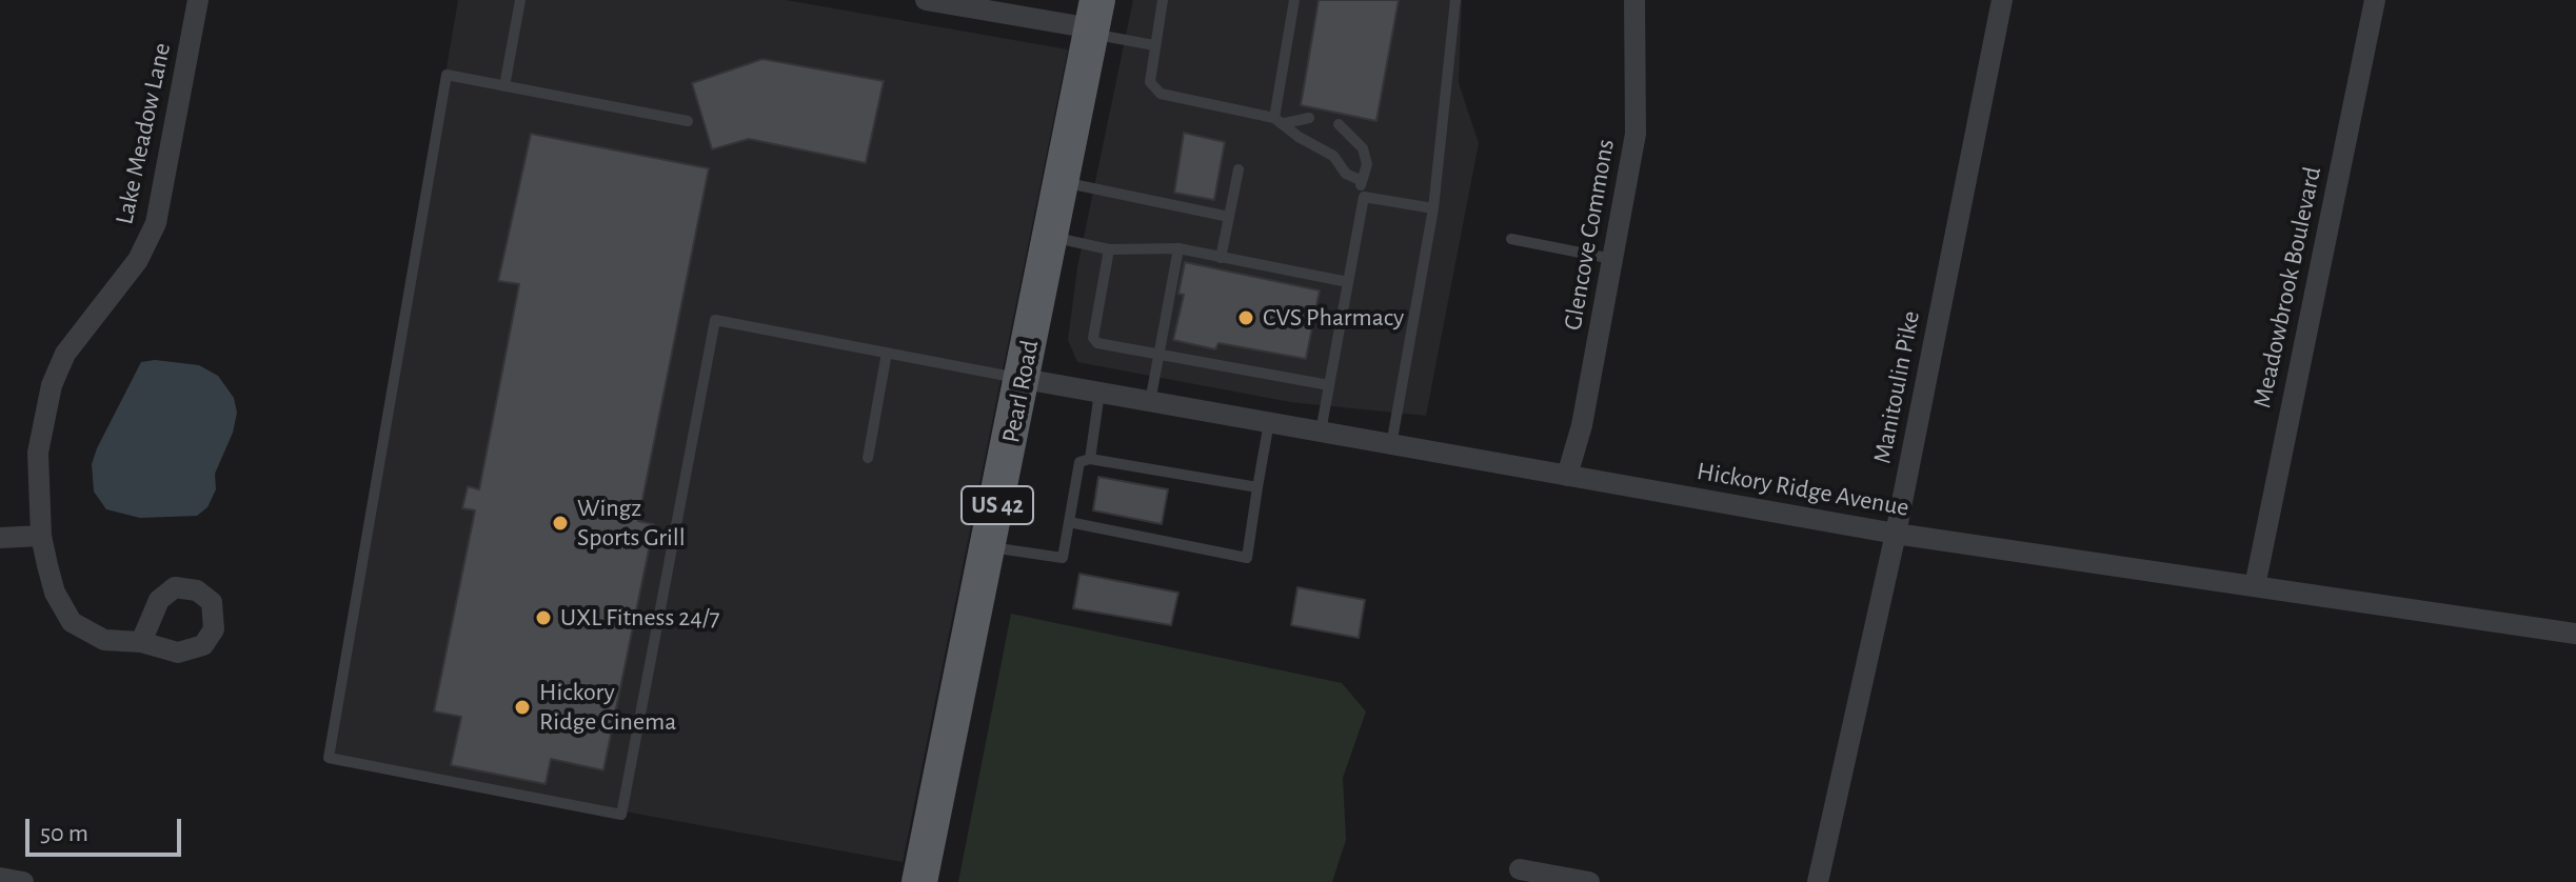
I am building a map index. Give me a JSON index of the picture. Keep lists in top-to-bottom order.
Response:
{
  "streets": {
    "main road": ["Pearl Road", "US 42"],
    "street": [
      "Lake Meadow Lane",
      "Glencove Commons",
      "Meadowbrook Boulevard",
      "Manitoulin Pike",
      "Hickory Ridge Avenue"
    ]
  },
  "crossings": [
    ["Glencove Commons", "Hickory Ridge Avenue"],
    ["Meadowbrook Boulevard", "Hickory Ridge Avenue"],
    ["Manitoulin Pike", "Hickory Ridge Avenue"],
    ["Pearl Road", "Hickory Ridge Avenue"]
  ],
  "places": [
    "CVS Pharmacy",
    "Wingz Sports Grill",
    "UXL Fitness 24/7",
    "Hickory Ridge Cinema"
  ],
  "scale_bar": "50 m"
}
